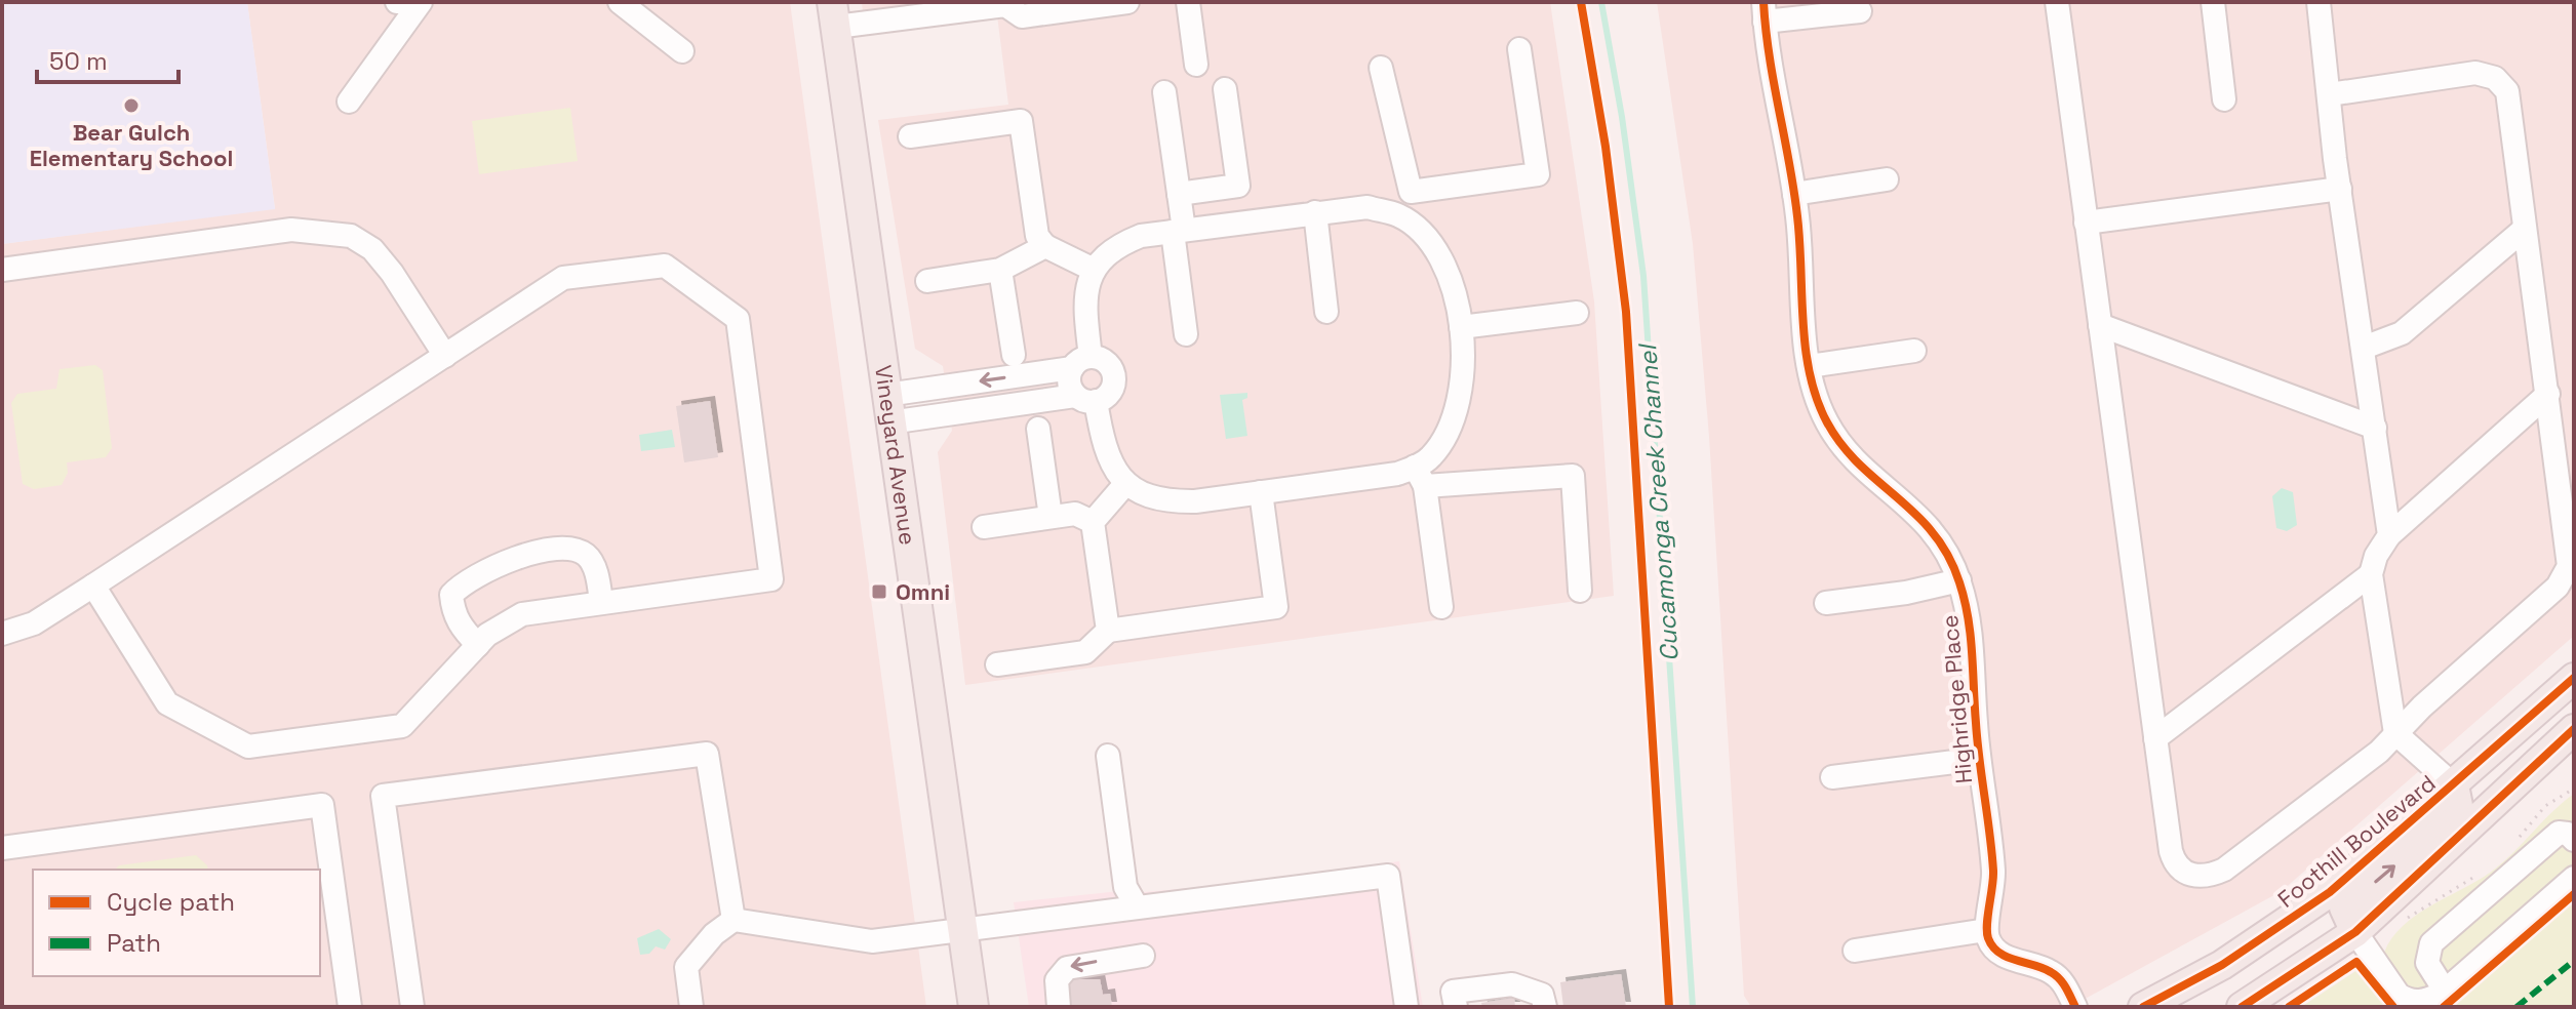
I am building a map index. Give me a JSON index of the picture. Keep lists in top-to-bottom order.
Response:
{
  "streets": {
    "main road": ["Vineyard Avenue", "Foothill Boulevard"],
    "street": ["Highridge Place"]
  },
  "water": ["Cucamonga Creek Channel"],
  "places": {
    "other": ["Bear Gulch Elementary School"],
    "transit": ["Omni"]
  },
  "legend": ["Cycle path", "Path"],
  "scale_bar": "50 m"
}
